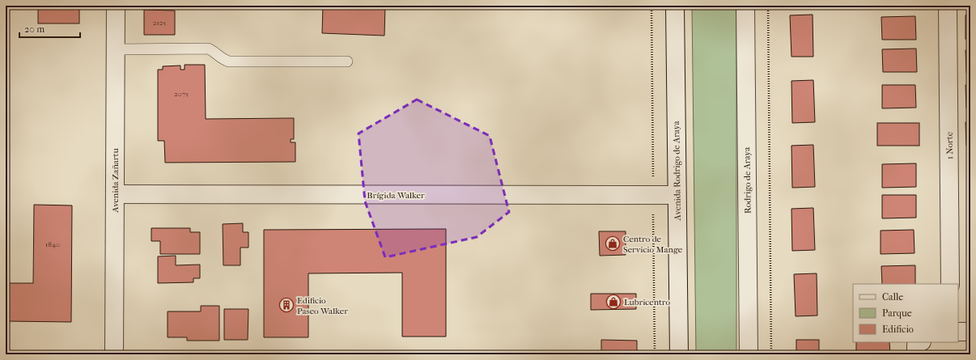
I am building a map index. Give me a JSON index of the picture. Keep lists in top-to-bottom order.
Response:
{
  "streets": {
    "street": [
      "1 Norte",
      "Avenida Rodrigo de Araya",
      "Avenida Zañartu",
      "Rodrigo de Araya",
      "Brígida Walker"
    ]
  },
  "crossings": [
    ["Avenida Rodrigo de Araya", "Brígida Walker"],
    ["Avenida Zañartu", "Brígida Walker"]
  ],
  "places": {
    "shop": ["Centro de Servicio Mange", "Lubricentro"],
    "building": ["Edificio Paseo Walker"]
  },
  "house_numbers": ["2125", "2075", "1840"],
  "legend": ["Calle", "Parque", "Edificio"],
  "scale_bar": "20 m"
}
